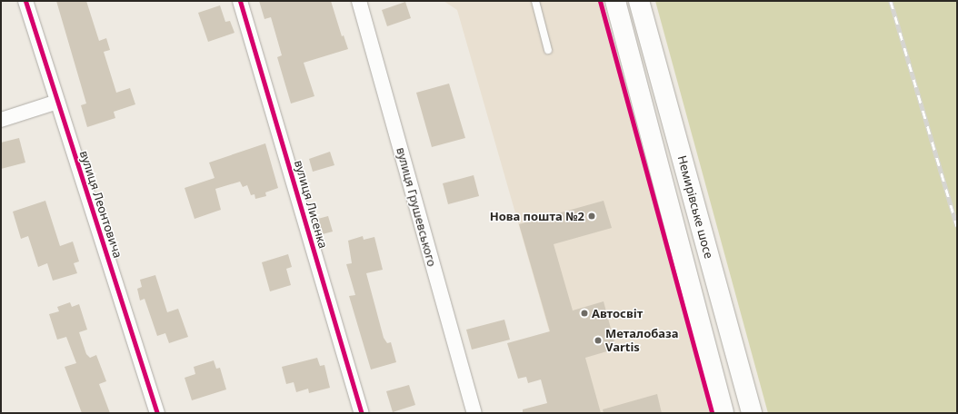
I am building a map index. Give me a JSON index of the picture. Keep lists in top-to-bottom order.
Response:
{
  "streets": {
    "main road": ["Немирівське шосе"],
    "street": ["вулиця Леонтовича", "вулиця Лисенка", "вулиця Грушевського"]
  },
  "places": ["Нова пошта №2", "Автосвіт", "Металобаза Vartis"]
}
